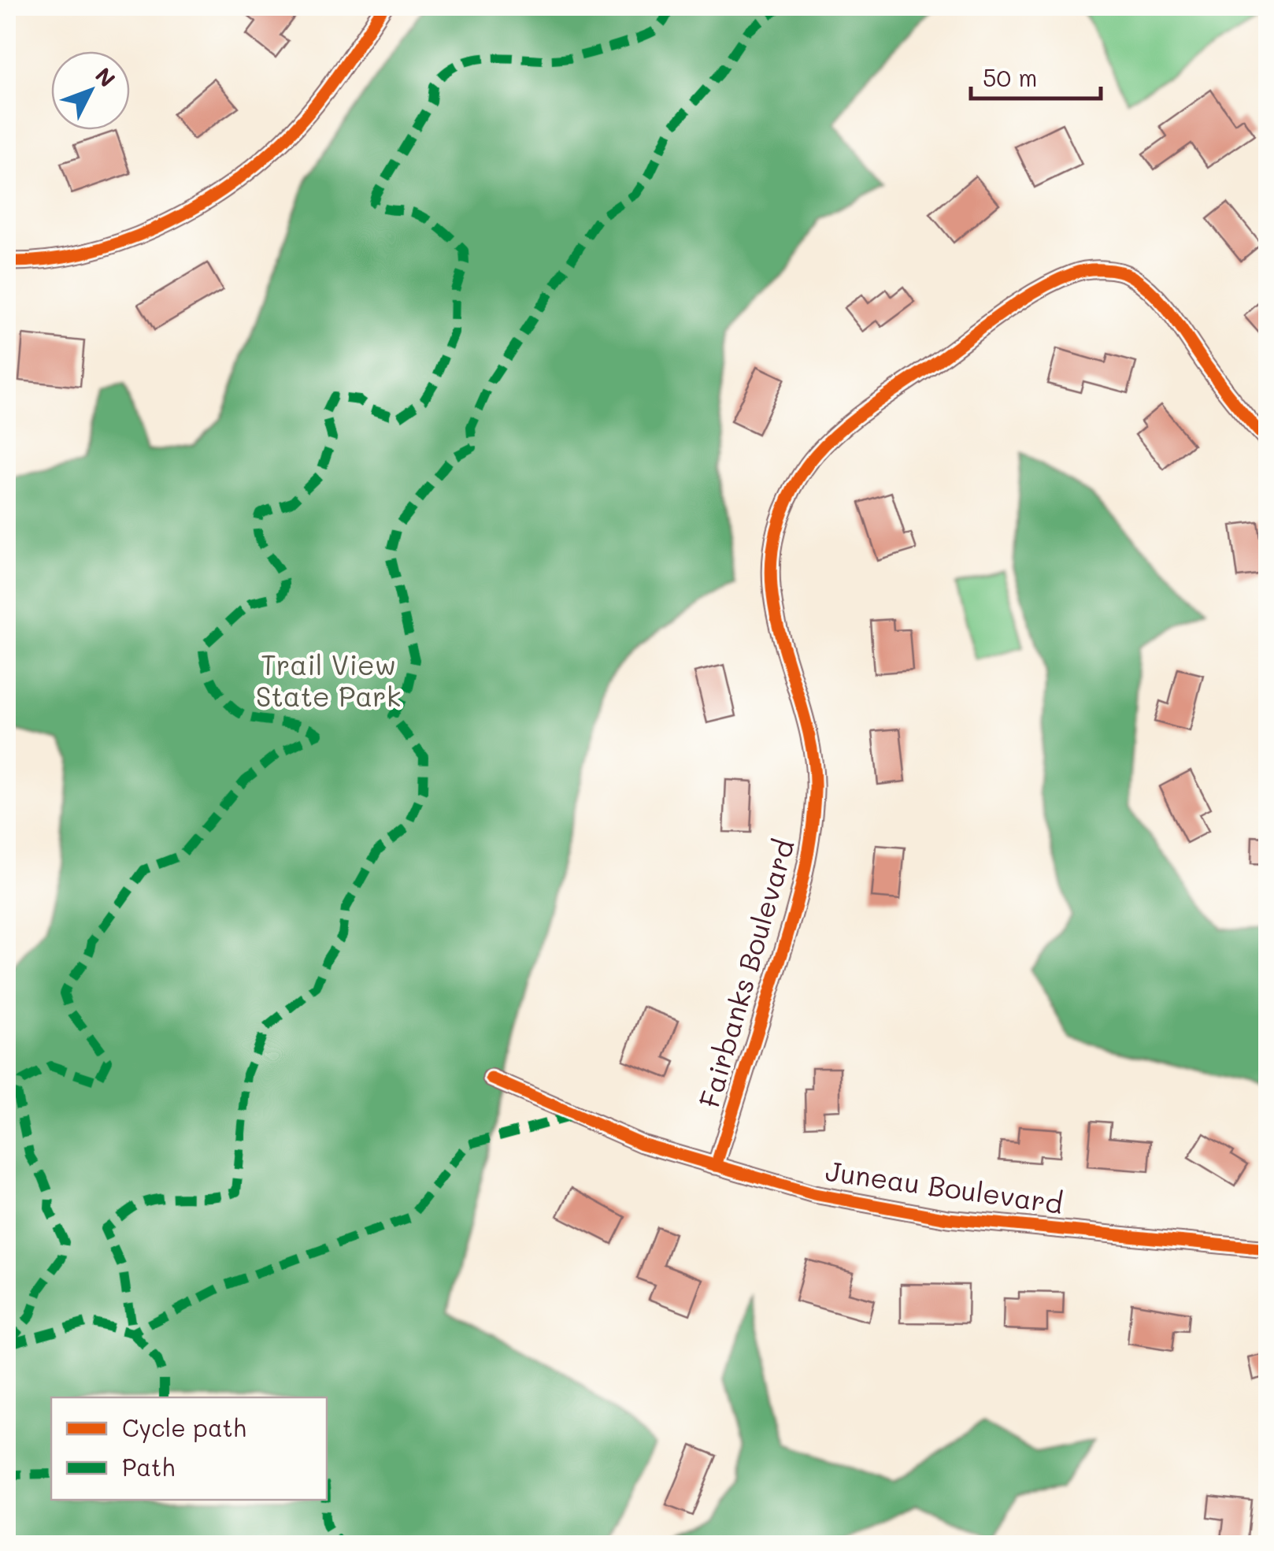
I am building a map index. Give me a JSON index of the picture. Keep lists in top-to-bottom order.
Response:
{
  "streets": {
    "street": ["Fairbanks Boulevard", "Juneau Boulevard"]
  },
  "crossings": [
    ["Fairbanks Boulevard", "Juneau Boulevard"]
  ],
  "parks": ["Trail View State Park"],
  "legend": ["Cycle path", "Path"],
  "scale_bar": "50 m",
  "north": "top right"
}
